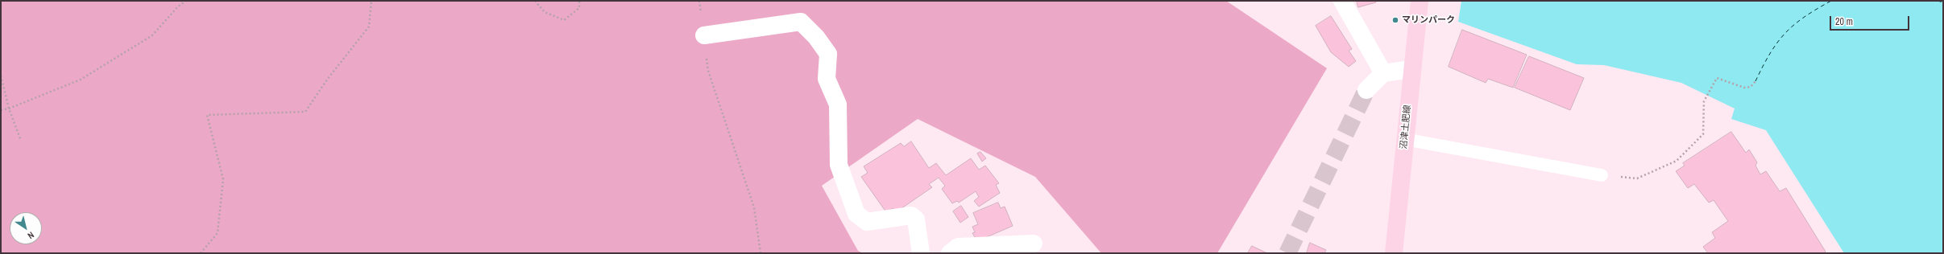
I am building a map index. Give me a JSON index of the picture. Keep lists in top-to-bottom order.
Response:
{
  "streets": {
    "main road": ["沼津土肥線"]
  },
  "places": ["マリンパーク"],
  "scale_bar": "20 m",
  "north": "bottom right"
}
